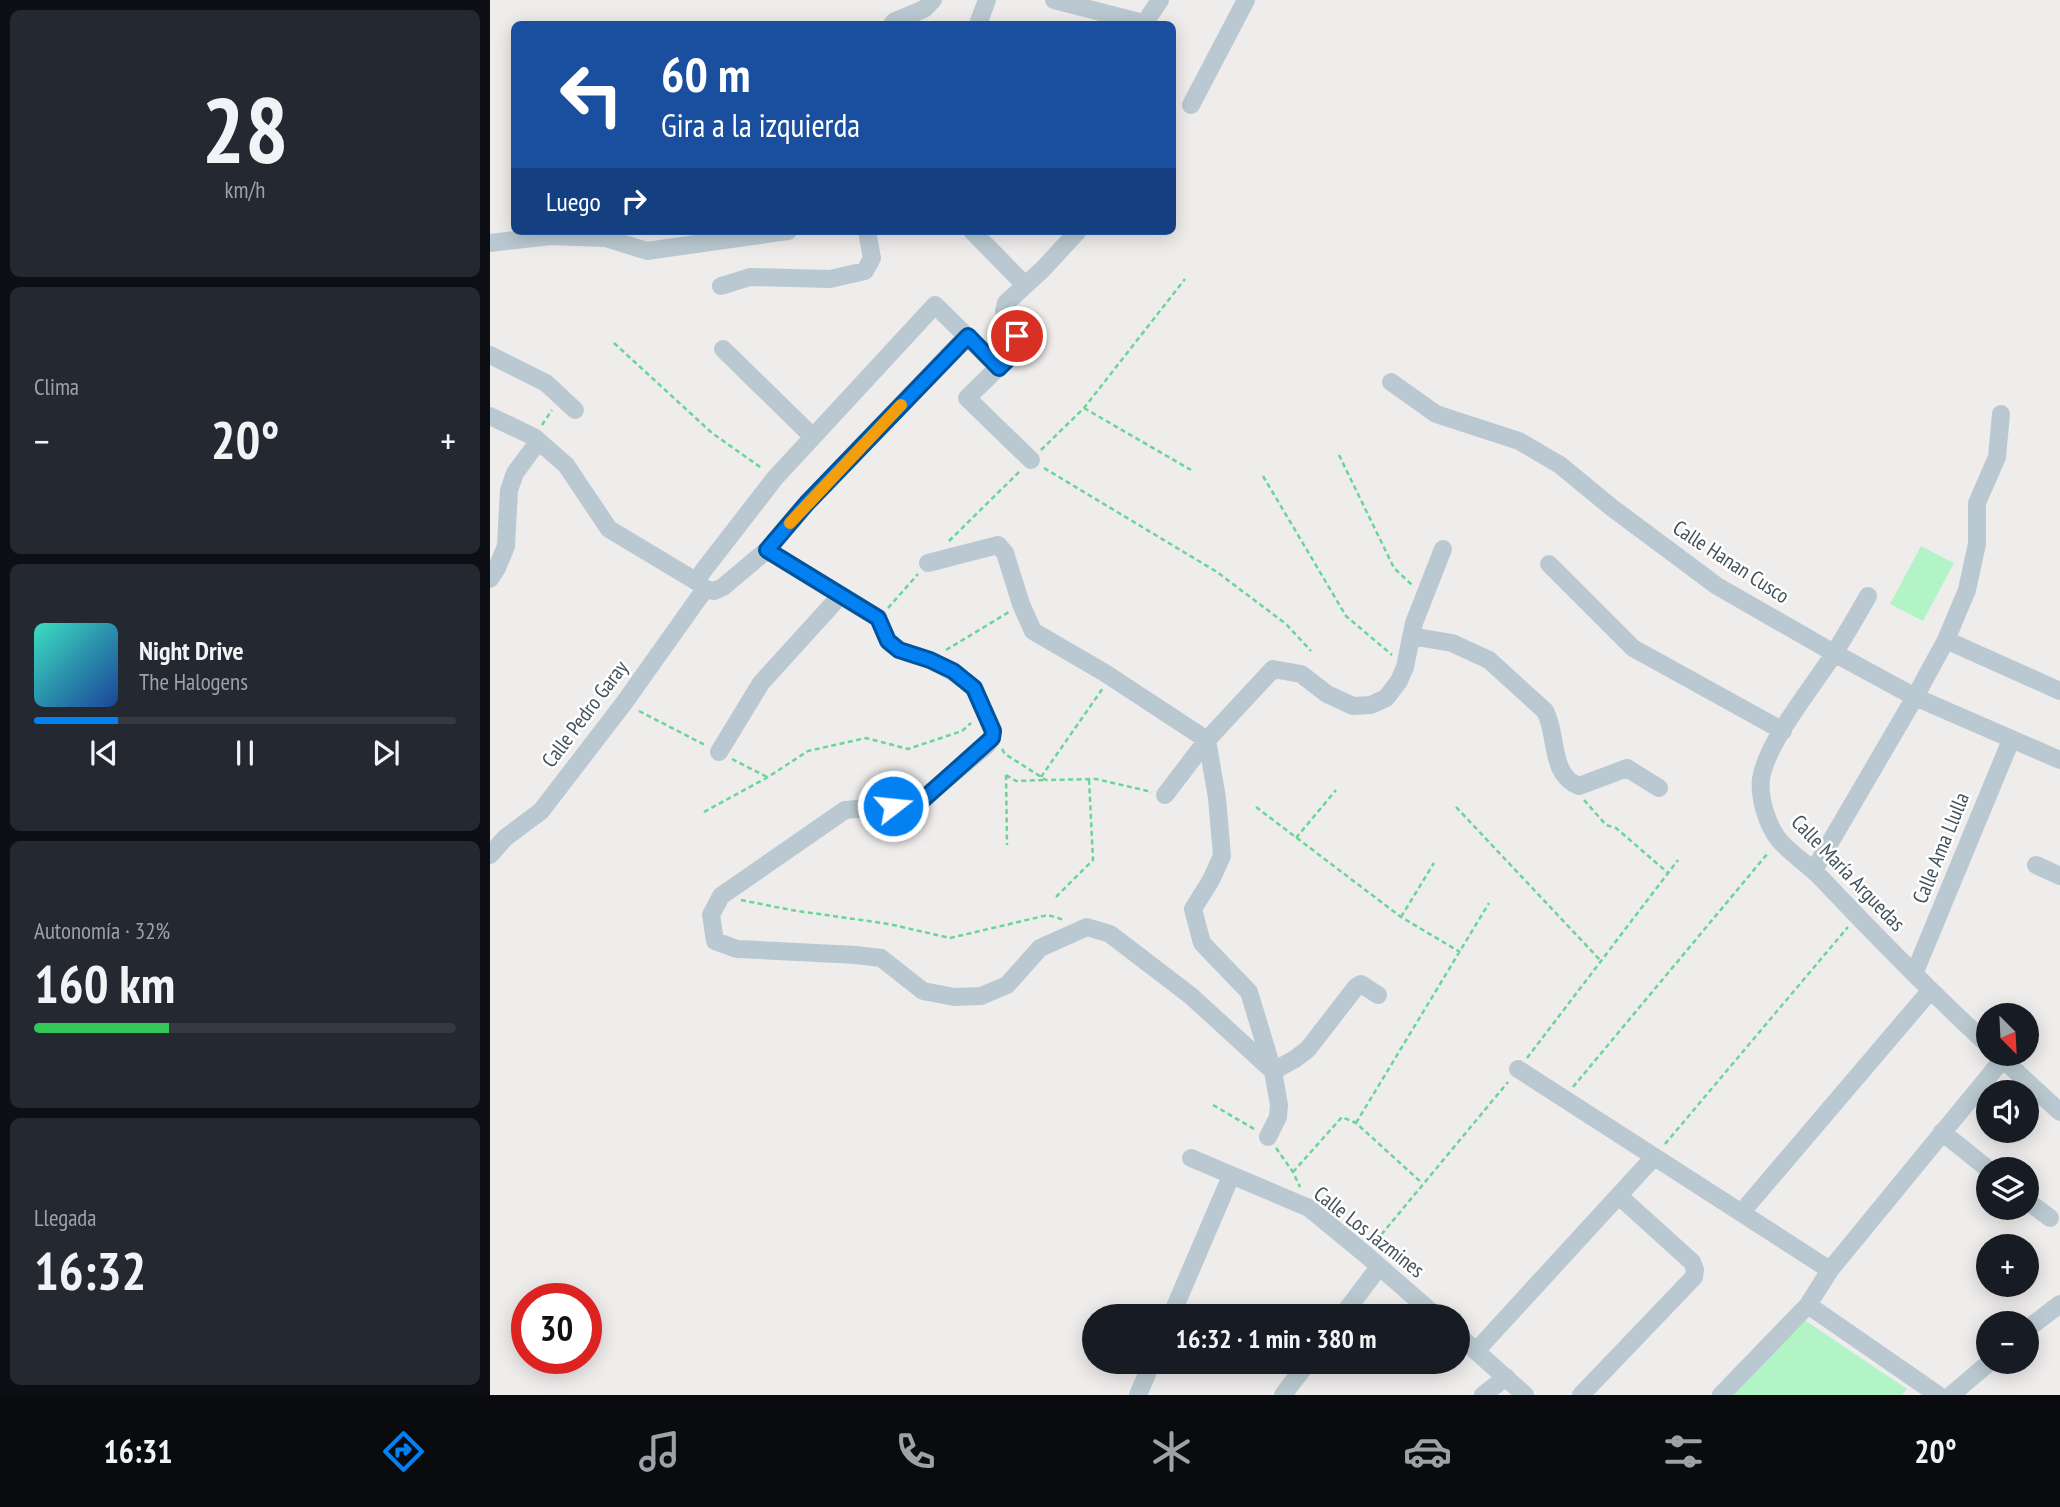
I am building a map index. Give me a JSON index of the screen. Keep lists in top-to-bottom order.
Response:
{
  "streets": {
    "street": [
      "Calle Hanan Cusco",
      "Calle Pedro Garay",
      "Calle Ama Llulla",
      "Calle María Arguedas",
      "Calle Los Jazmines"
    ]
  },
  "crossings": [
    ["Calle Hanan Cusco", "Calle Ama Llulla"],
    ["Calle Hanan Cusco", "Calle María Arguedas"],
    ["Calle Ama Llulla", "Calle María Arguedas"]
  ],
  "north": "bottom right",
  "page": {
    "tile": [
      ["28", "km/h"],
      "Clima",
      ["Autonomía · 32%", "160 km"],
      ["Llegada", "16:32"]
    ],
    "turn": ["60 m", "Gira a la izquierda"],
    "then": "Luego",
    "heat": ["−", "20°", "+"],
    "song": ["Night Drive", "The Halogens"],
    "map_buttons": ["+", "−"],
    "limit": "30",
    "trip": "16:32 · 1 min · 380 m",
    "tabs": ["16:31", "20°"]
  }
}
